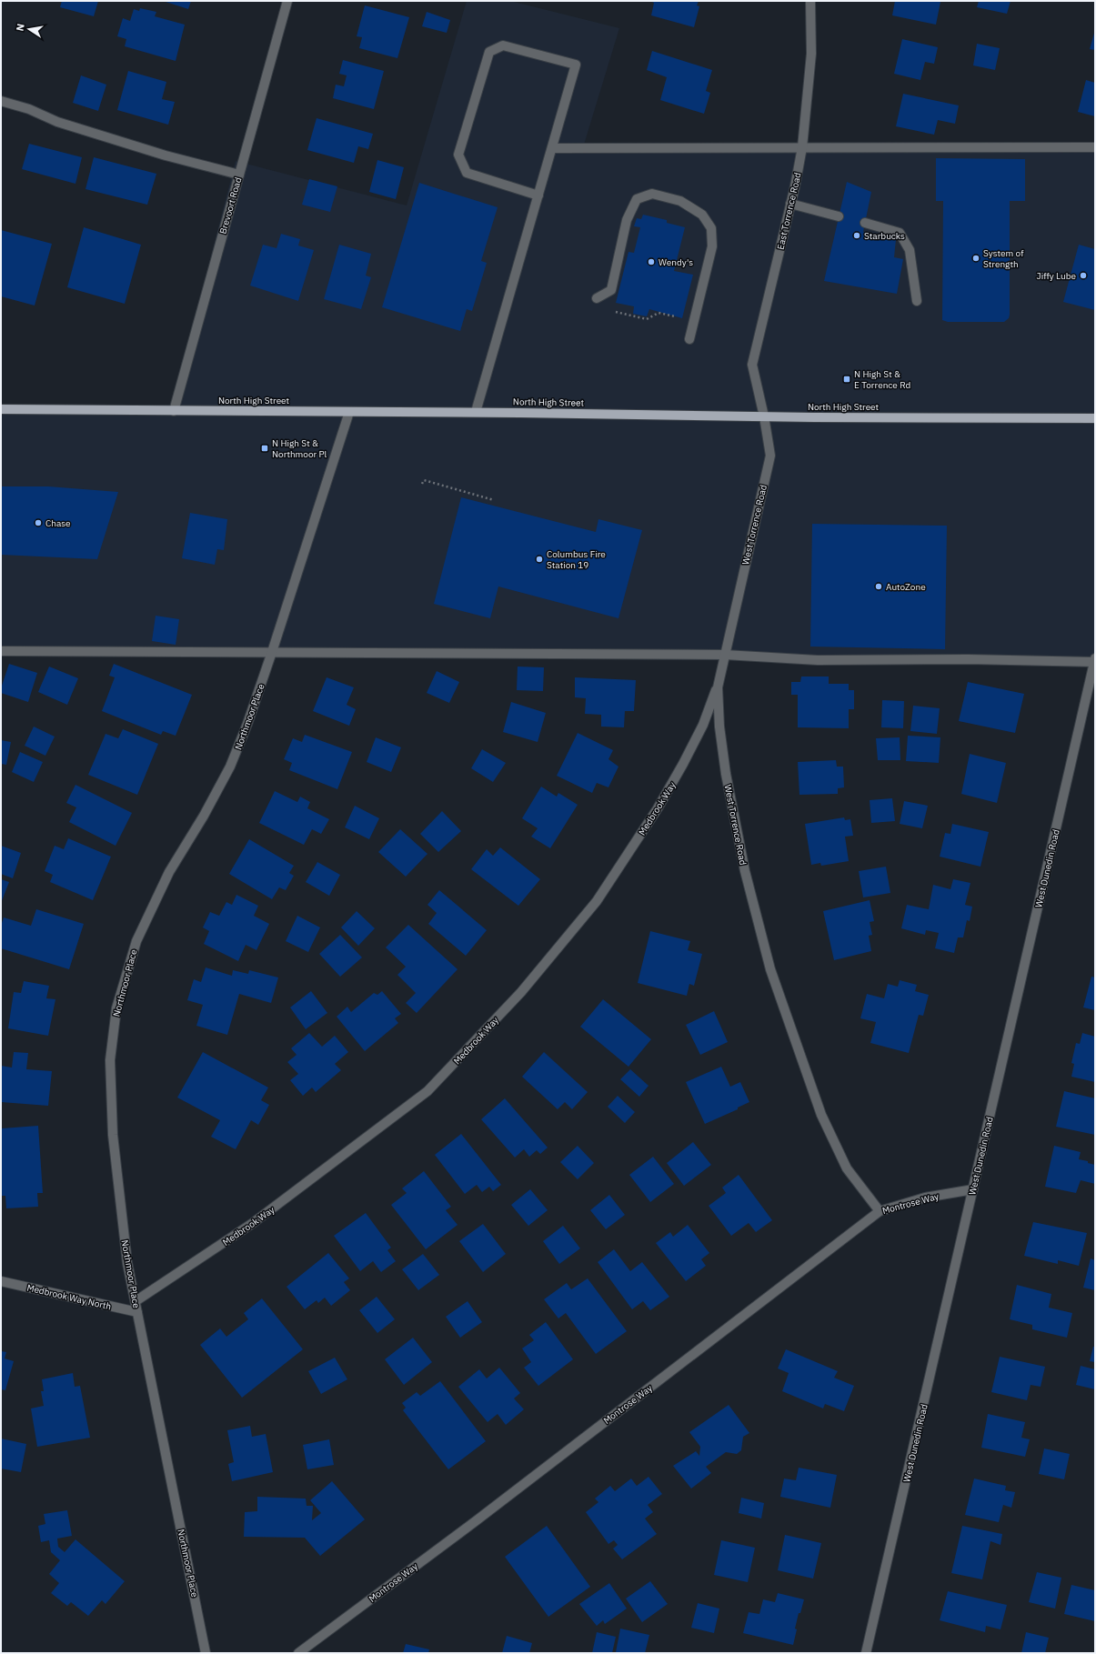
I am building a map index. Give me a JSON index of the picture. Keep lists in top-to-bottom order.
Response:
{
  "streets": {
    "main road": ["North High Street"],
    "street": [
      "Brevoort Road",
      "East Torrence Road",
      "West Torrence Road",
      "Northmoor Place",
      "Medbrook Way",
      "West Dunedin Road",
      "Montrose Way",
      "Medbrook Way North"
    ]
  },
  "crossings": [
    ["Brevoort Road", "North High Street"],
    ["East Torrence Road", "North High Street"],
    ["East Torrence Road", "West Torrence Road"],
    ["North High Street", "West Torrence Road"],
    ["North High Street", "Northmoor Place"],
    ["West Torrence Road", "Medbrook Way"],
    ["West Torrence Road", "Montrose Way"],
    ["Northmoor Place", "Medbrook Way"],
    ["Northmoor Place", "Medbrook Way North"],
    ["West Dunedin Road", "Montrose Way"]
  ],
  "places": {
    "other": [
      "Starbucks",
      "System of Strength",
      "Wendy's",
      "Jiffy Lube",
      "Chase",
      "Columbus Fire Station 19",
      "AutoZone"
    ],
    "transit": ["N High St & E Torrence Rd", "N High St & Northmoor Pl"]
  },
  "north": "left"
}
